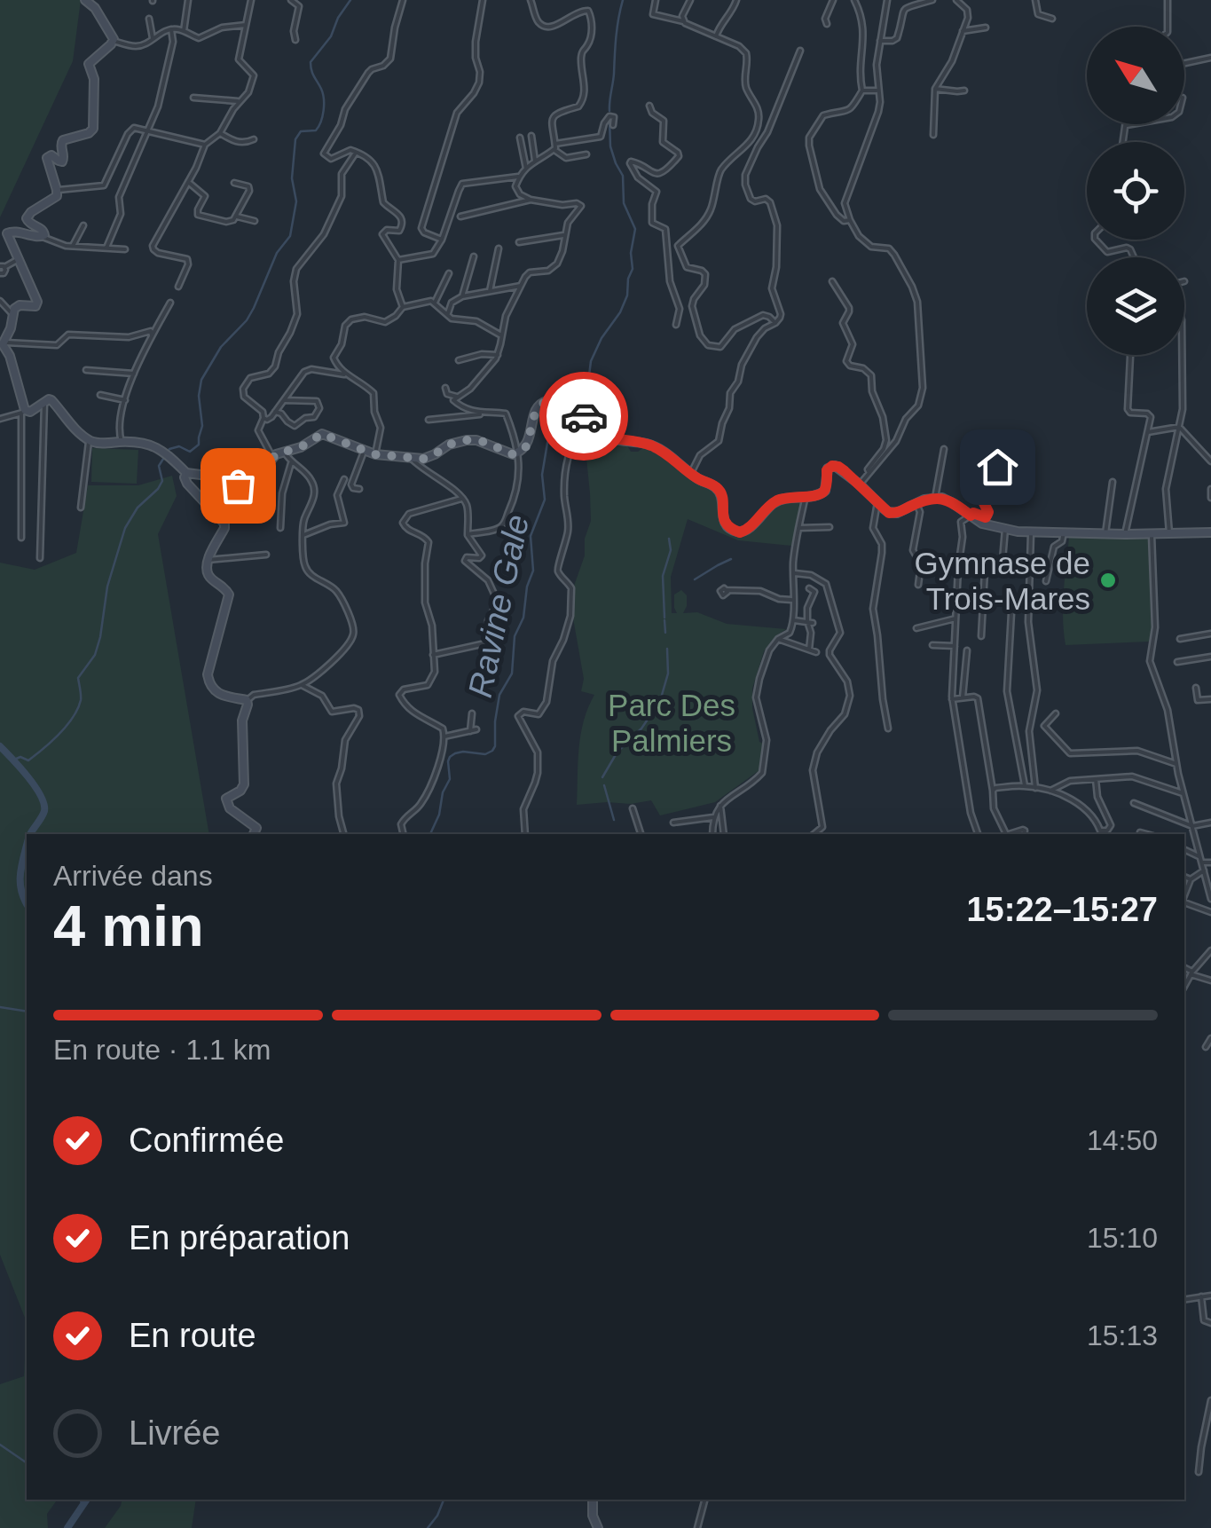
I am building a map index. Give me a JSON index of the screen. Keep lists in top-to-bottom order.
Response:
{
  "water": ["Ravine Gale"],
  "parks": ["Parc Des Palmiers"],
  "places": ["Gymnase de Trois-Mares"],
  "north": "top left",
  "page": {
    "heading": ["4 min", "Arrivée dans", "15:22–15:27"],
    "bar": "En route · 1.1 km",
    "list": [
      ["Confirmée", "14:50"],
      ["En préparation", "15:10"],
      ["En route", "15:13"],
      "Livrée"
    ]
  }
}
